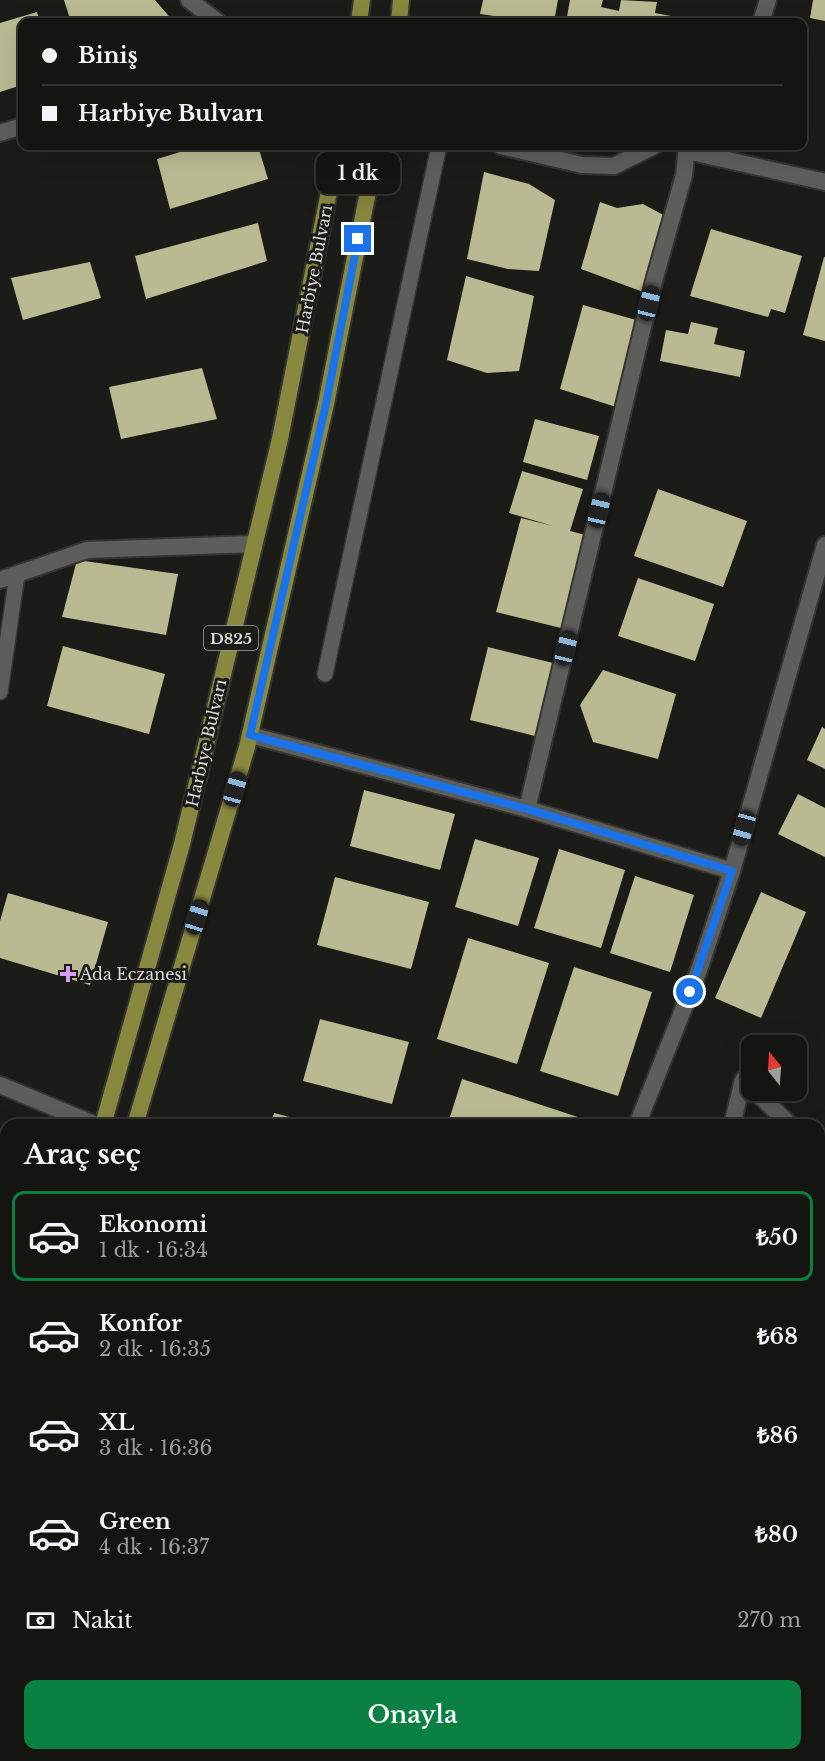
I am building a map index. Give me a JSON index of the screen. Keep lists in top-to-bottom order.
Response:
{
  "streets": {
    "main road": ["Harbiye Bulvarı", "D825"]
  },
  "places": {
    "health": ["Ada Eczanesi"]
  },
  "north": "top",
  "page": {
    "banner": ["Biniş", "Harbiye Bulvarı"],
    "bubble": "1 dk",
    "heading": "Araç seç",
    "list": [
      {
        "name": "Ekonomi",
        "note": "1 dk · 16:34",
        "value": "₺50"
      },
      {
        "name": "Konfor",
        "note": "2 dk · 16:35",
        "value": "₺68"
      },
      {
        "name": "XL",
        "note": "3 dk · 16:36",
        "value": "₺86"
      },
      {
        "name": "Green",
        "note": "4 dk · 16:37",
        "value": "₺80"
      }
    ],
    "pay": ["Nakit", "270 m"],
    "buttons": "Onayla"
  }
}
